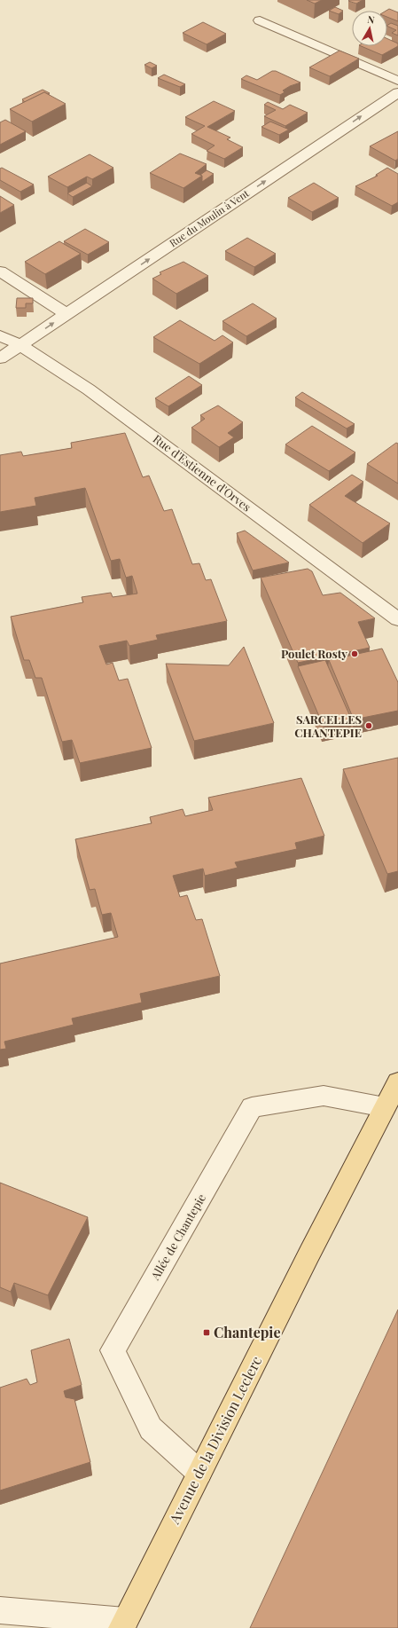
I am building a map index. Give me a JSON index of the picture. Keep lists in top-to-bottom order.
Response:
{
  "streets": {
    "main road": ["Avenue de la Division Leclerc"],
    "street": ["Rue du Moulin à Vent", "Rue d'Estienne d'Orves", "Allée de Chantepie"]
  },
  "crossings": [
    ["Rue du Moulin à Vent", "Rue d'Estienne d'Orves"],
    ["Allée de Chantepie", "Avenue de la Division Leclerc"]
  ],
  "one_way": ["Rue du Moulin à Vent"],
  "places": {
    "other": ["Poulet Rosty", "SARCELLES CHANTEPIE"],
    "transit": ["Chantepie"]
  },
  "north": "top"
}
